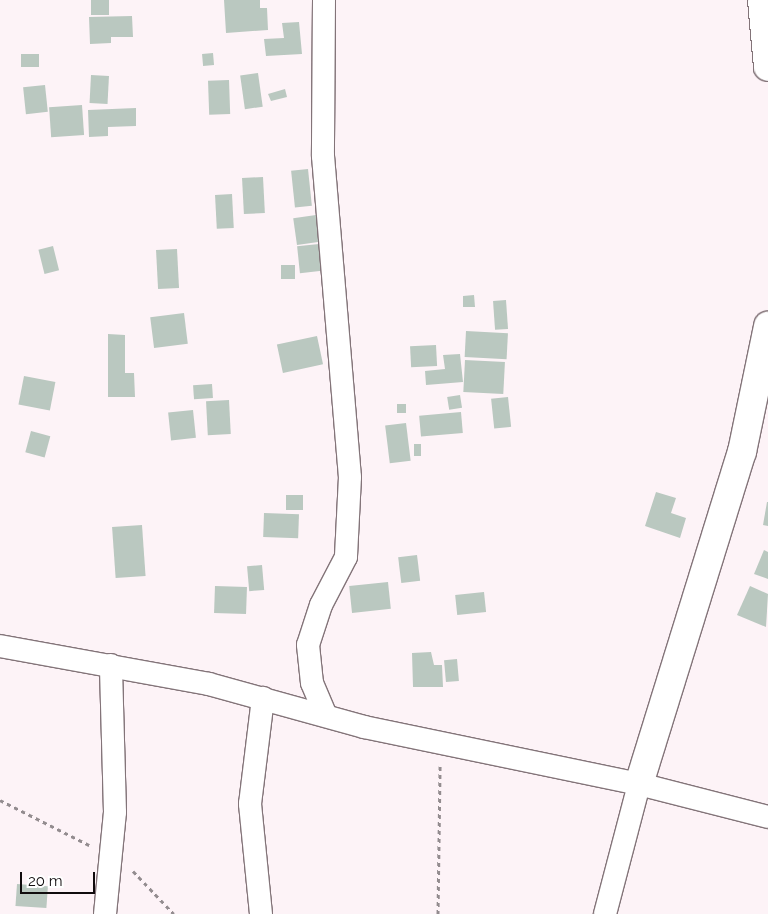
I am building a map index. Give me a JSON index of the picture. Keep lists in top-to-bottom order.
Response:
{
  "scale_bar": "20 m"
}
